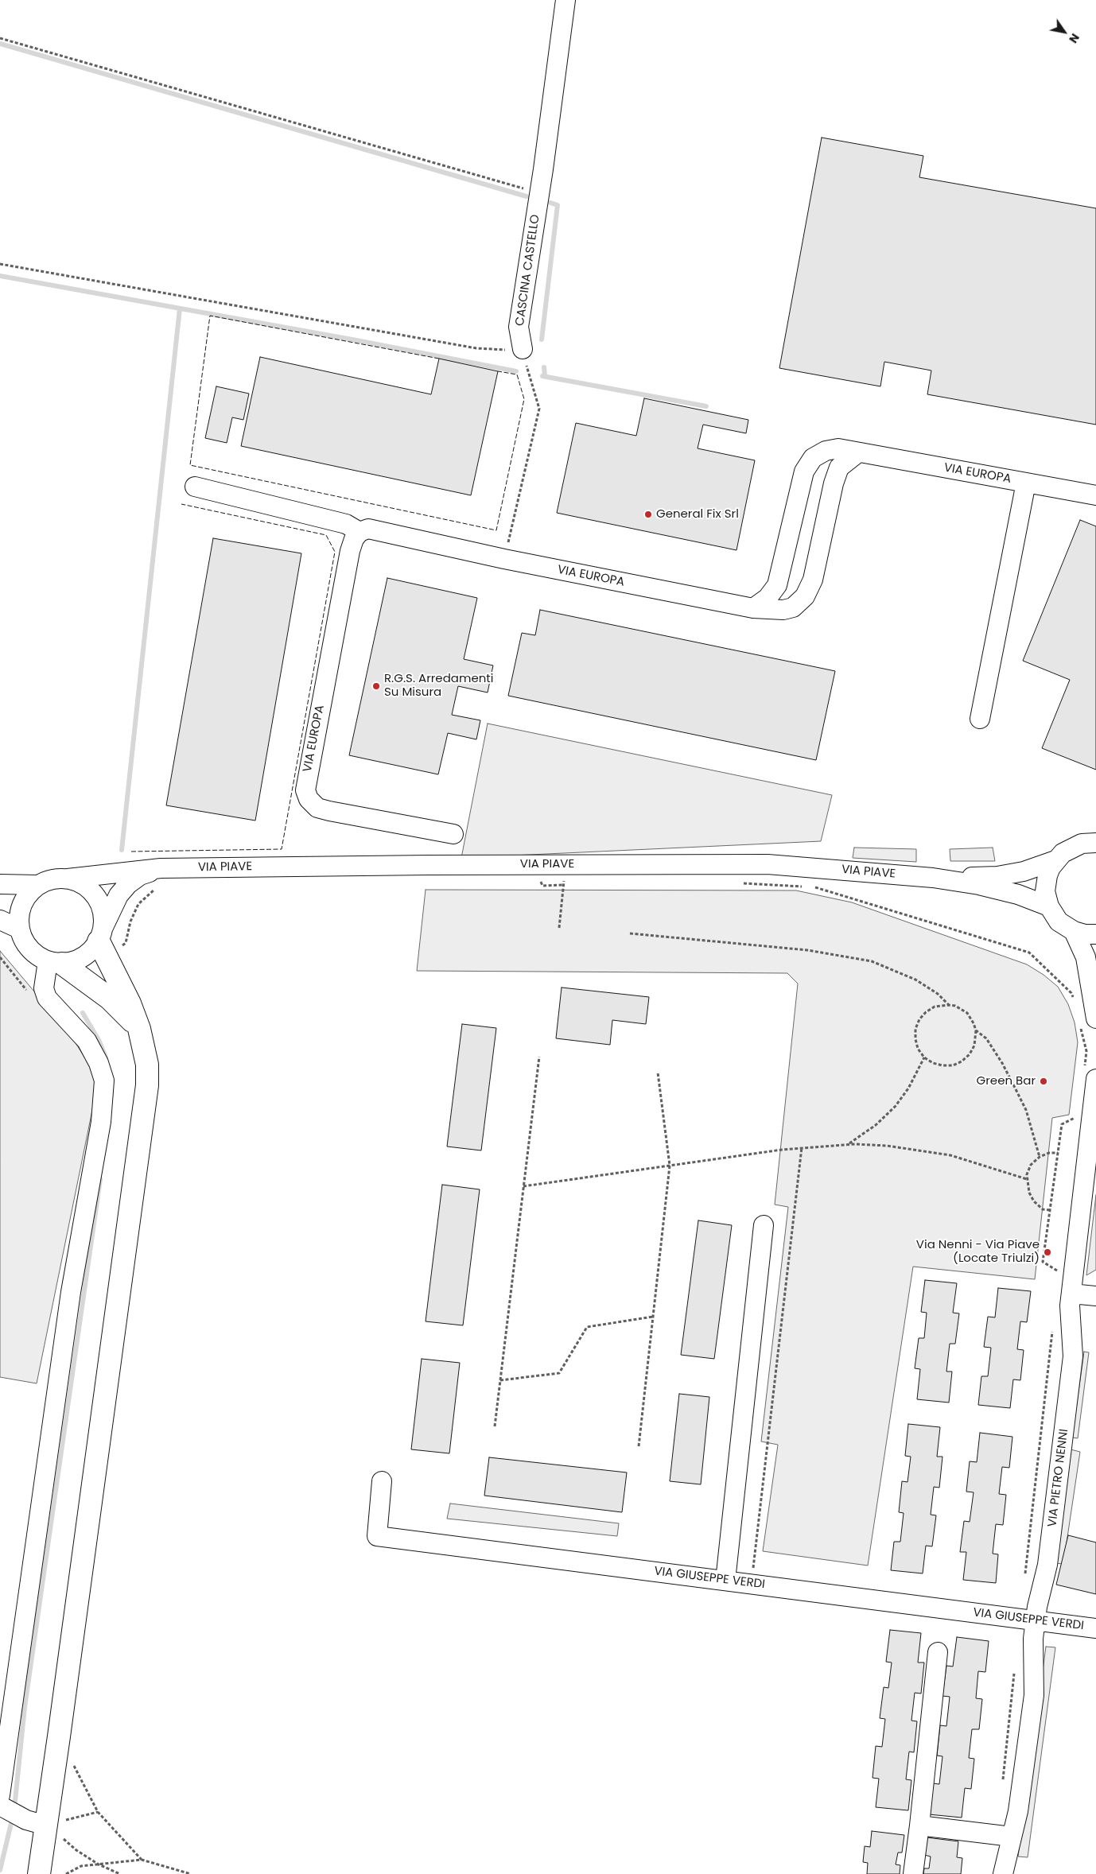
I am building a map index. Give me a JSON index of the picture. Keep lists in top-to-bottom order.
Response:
{
  "streets": {
    "street": [
      "CASCINA CASTELLO",
      "VIA EUROPA",
      "VIA PIAVE",
      "VIA PIETRO NENNI",
      "VIA GIUSEPPE VERDI"
    ]
  },
  "crossings": [
    ["VIA PIETRO NENNI", "VIA GIUSEPPE VERDI"]
  ],
  "places": [
    "General Fix Srl",
    "R.G.S. Arredamenti Su Misura",
    "Green Bar",
    "Via Nenni - Via Piave (Locate Triulzi)"
  ],
  "north": "bottom right"
}
